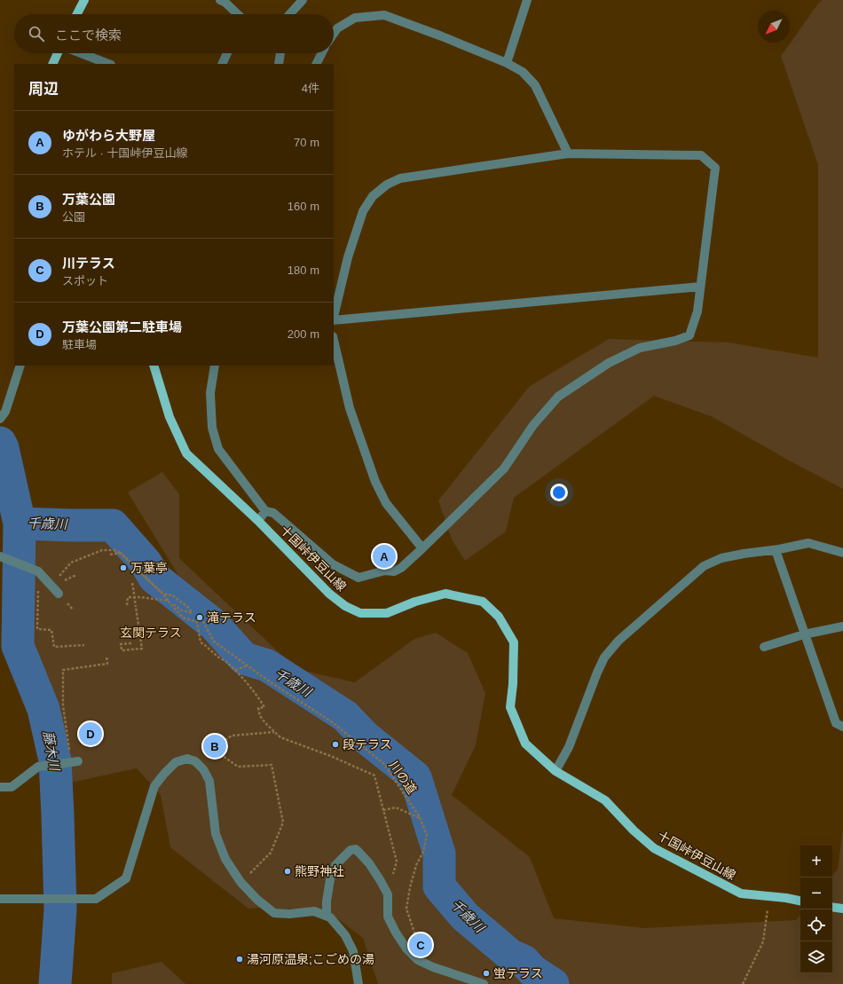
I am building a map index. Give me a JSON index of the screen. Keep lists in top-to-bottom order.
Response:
{
  "streets": {
    "main road": ["十国峠伊豆山線"],
    "path": ["川の道"]
  },
  "water": ["千歳川", "藤木川"],
  "parks": ["玄関テラス"],
  "places": [
    "万葉亭",
    "滝テラス",
    "段テラス",
    "熊野神社",
    "湯河原温泉;こごめの湯",
    "蛍テラス"
  ],
  "north": "bottom left",
  "page": {
    "search": "ここで検索",
    "heading": ["周辺", "4件"],
    "list": [
      {
        "mark": "A",
        "name": "ゆがわら大野屋",
        "note": "ホテル · 十国峠伊豆山線",
        "value": "70 m"
      },
      {
        "mark": "B",
        "name": "万葉公園",
        "note": "公園",
        "value": "160 m"
      },
      {
        "mark": "C",
        "name": "川テラス",
        "note": "スポット",
        "value": "180 m"
      },
      {
        "mark": "D",
        "name": "万葉公園第二駐車場",
        "note": "駐車場",
        "value": "200 m"
      }
    ],
    "pins": [
      "A",
      "D",
      "B",
      "C"
    ],
    "map_buttons": ["+", "−"]
  }
}
